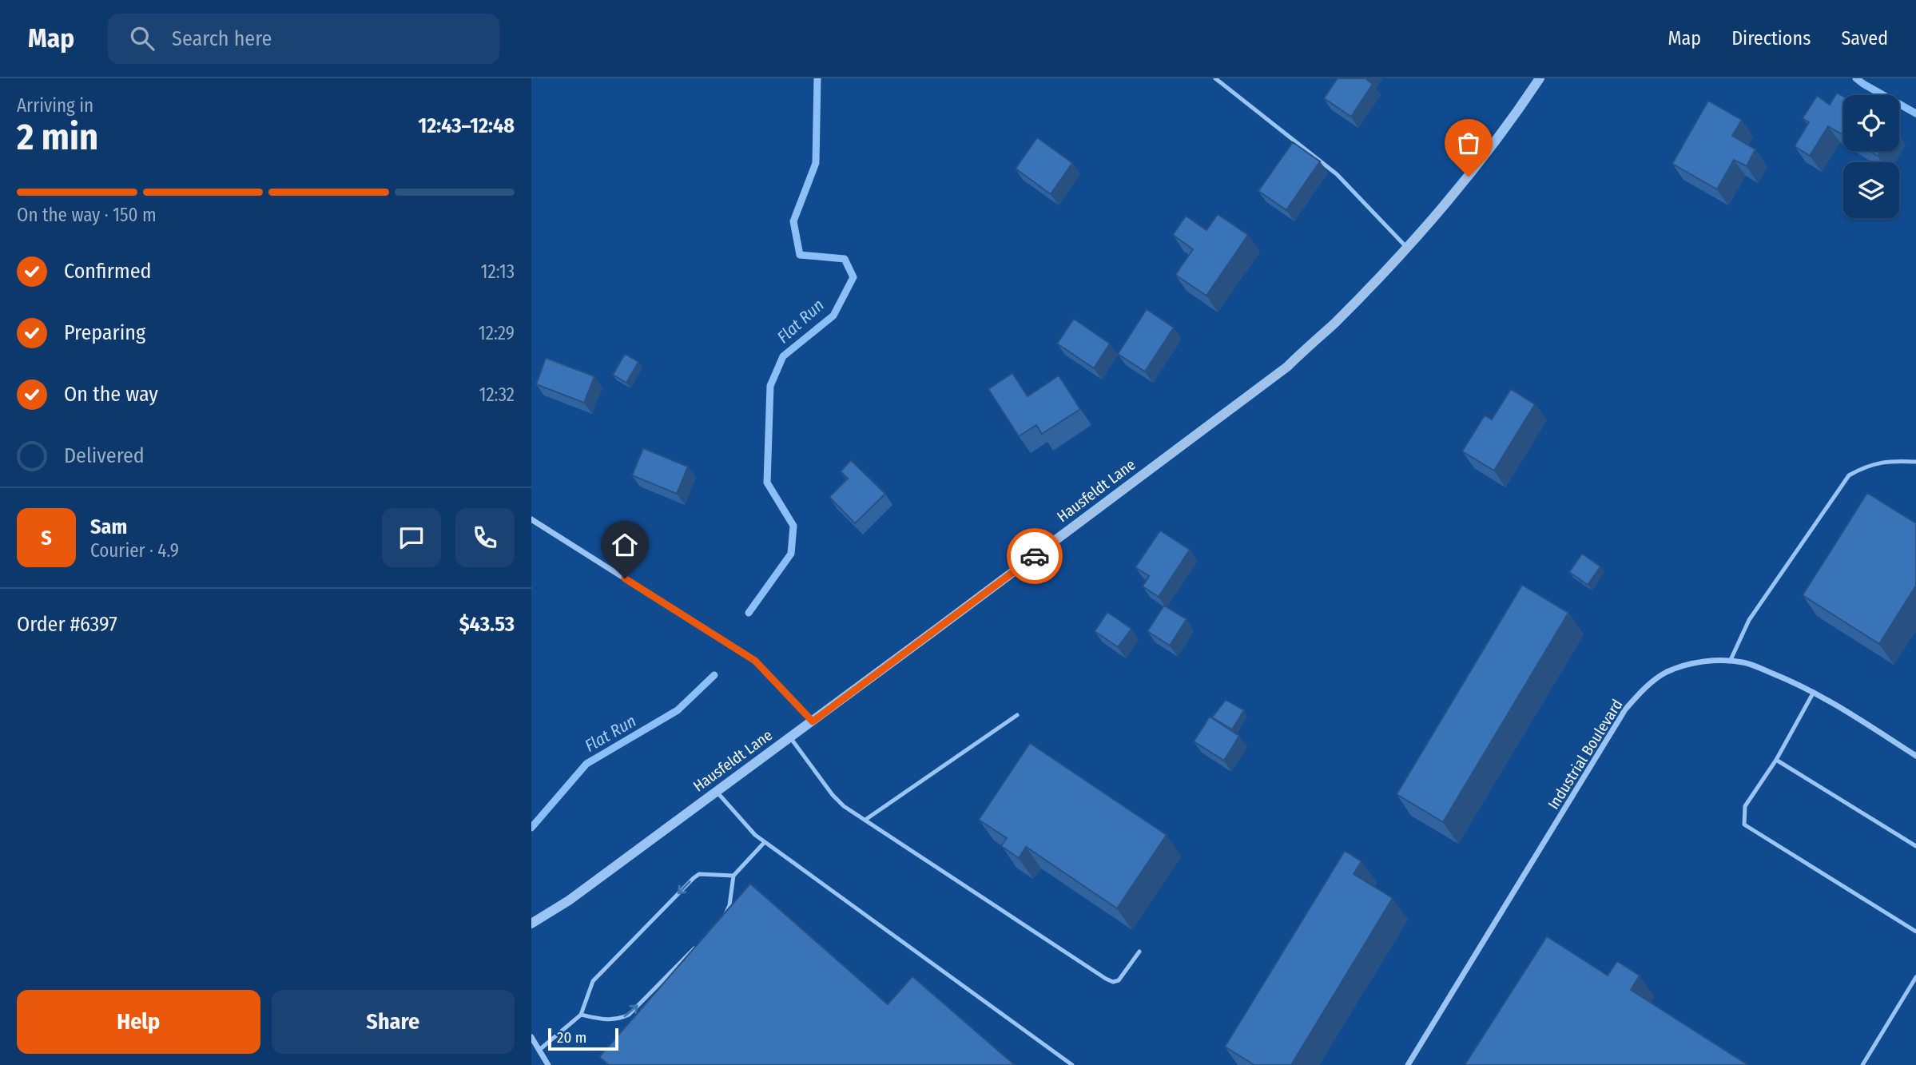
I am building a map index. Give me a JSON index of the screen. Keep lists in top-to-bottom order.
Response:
{
  "streets": {
    "street": ["Hausfeldt Lane", "Industrial Boulevard"]
  },
  "water": ["Flat Run"],
  "scale_bar": "20 m",
  "page": {
    "header": "Map",
    "search": "Search here",
    "nav": ["Map", "Directions", "Saved"],
    "heading": ["2 min", "Arriving in", "12:43–12:48"],
    "panel": [
      "Sam",
      "Courier · 4.9",
      "Order #6397",
      "$43.53"
    ],
    "bar": "On the way · 150 m",
    "list": [
      ["Confirmed", "12:13"],
      ["Preparing", "12:29"],
      ["On the way", "12:32"],
      "Delivered"
    ],
    "round": "S",
    "buttons": ["Help", "Share"],
    "scale": "20 m"
  }
}
